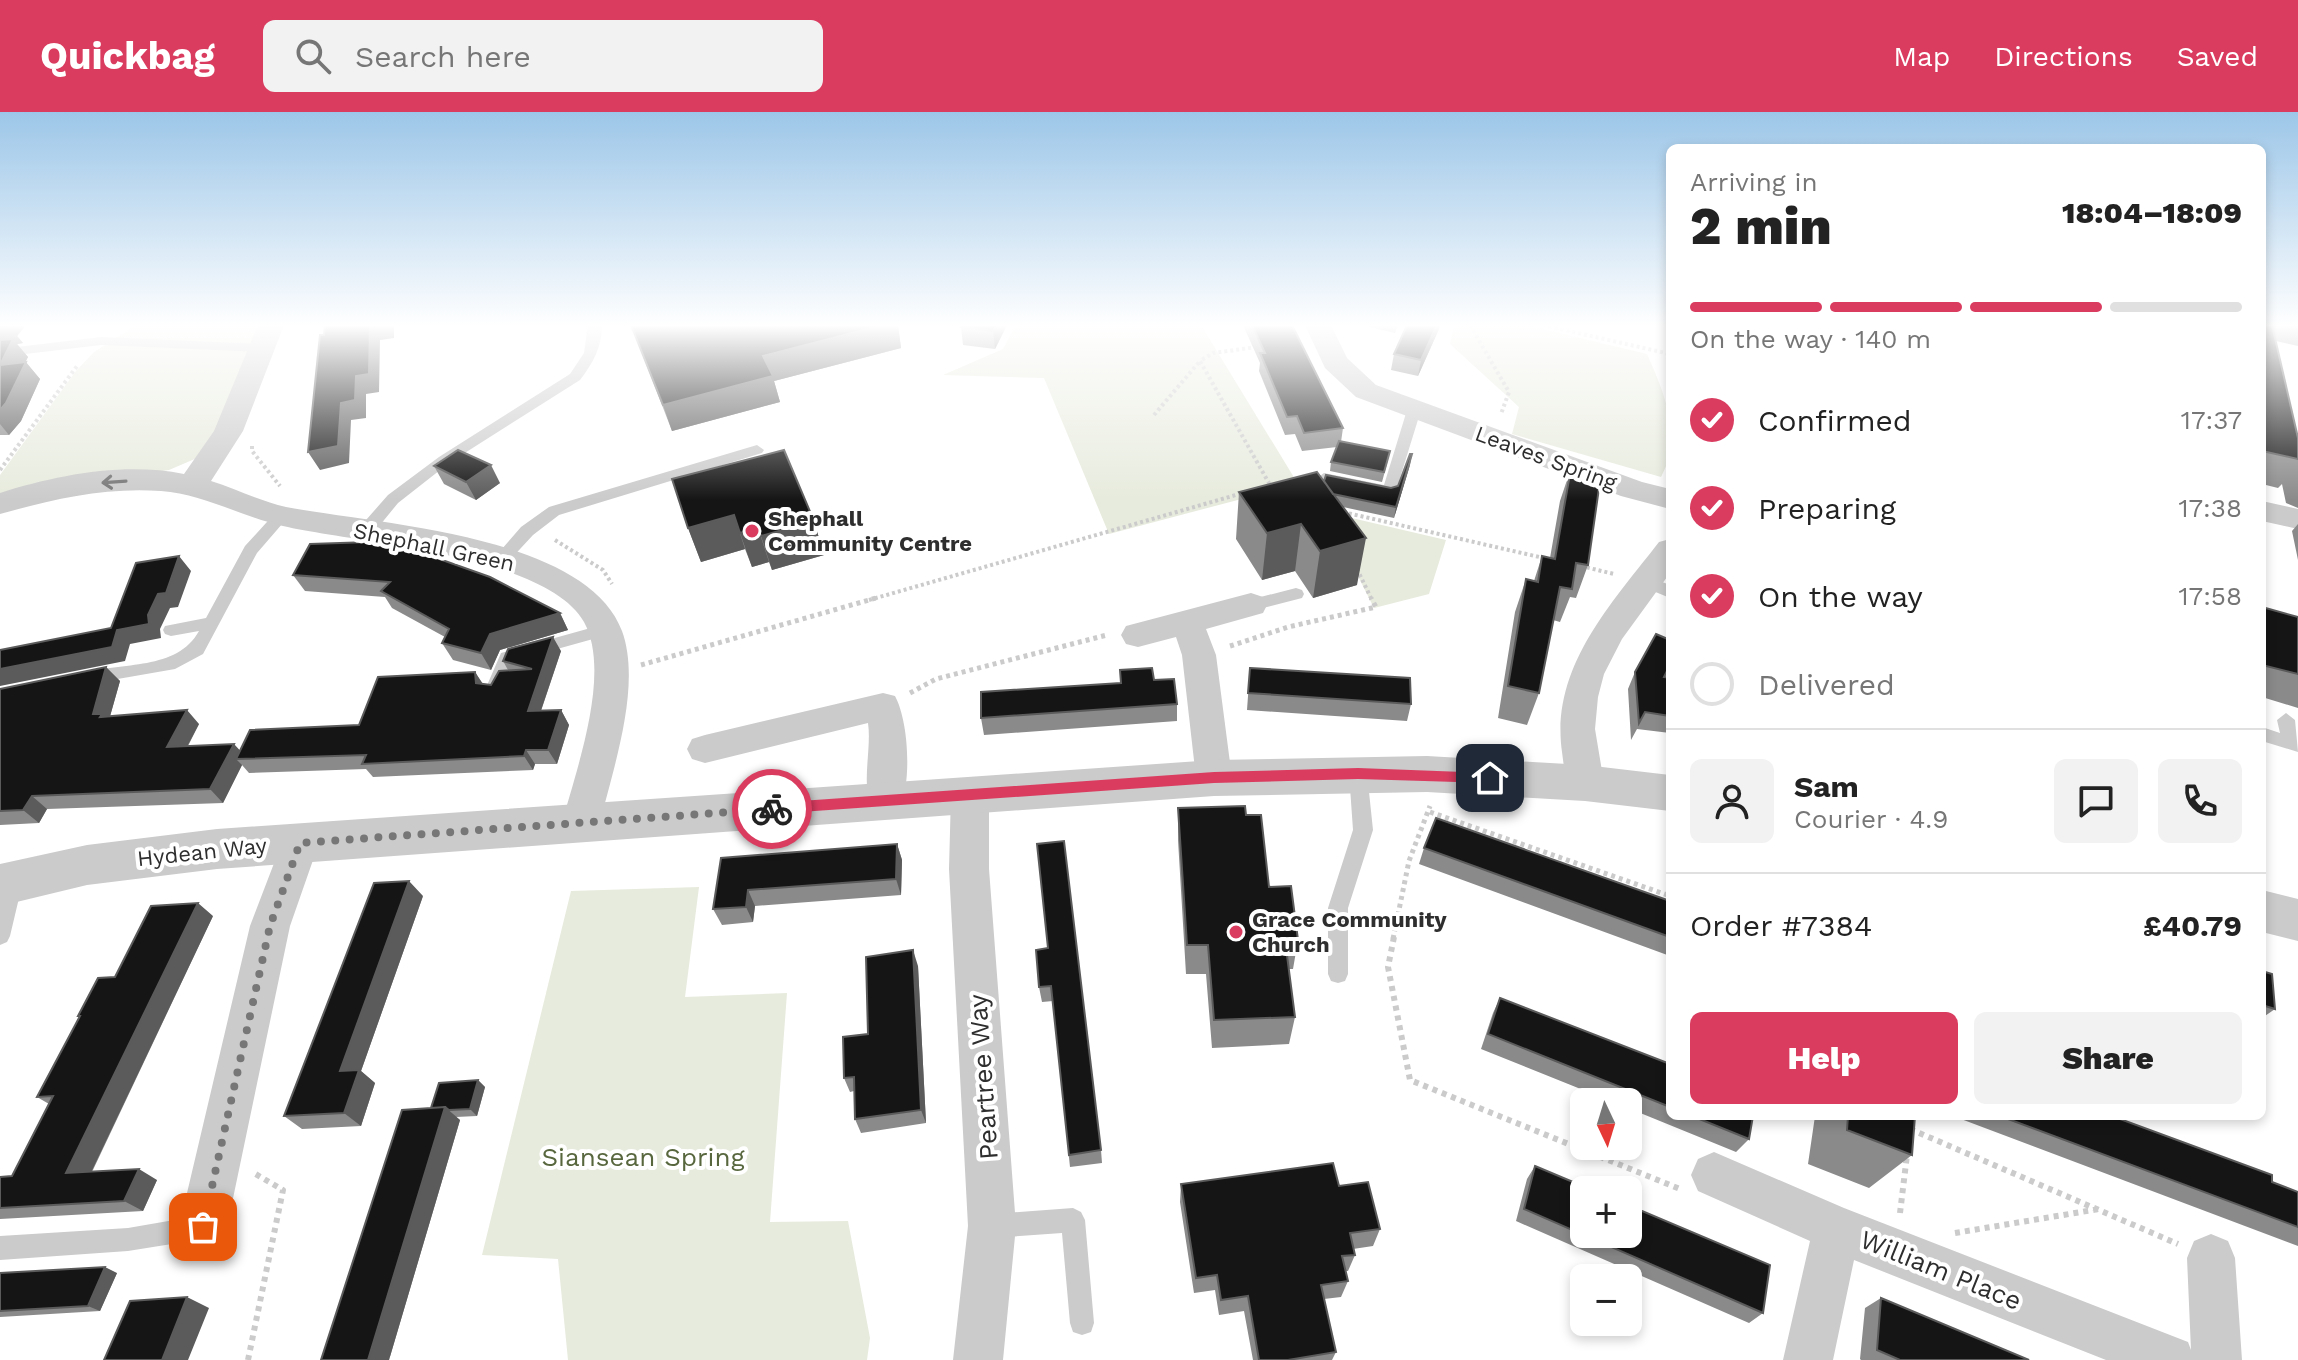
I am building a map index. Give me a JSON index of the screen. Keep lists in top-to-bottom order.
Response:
{
  "streets": {
    "street": [
      "Leaves Spring",
      "Shephall Green",
      "Hydean Way",
      "Peartree Way",
      "William Place"
    ]
  },
  "crossings": [
    ["Shephall Green", "Hydean Way"],
    ["Hydean Way", "Peartree Way"]
  ],
  "parks": ["Siansean Spring"],
  "places": ["Shephall Community Centre", "Grace Community Church"],
  "north": "bottom",
  "page": {
    "header": "Quickbag",
    "search": "Search here",
    "nav": ["Map", "Directions", "Saved"],
    "heading": ["2 min", "Arriving in", "18:04–18:09"],
    "panel": [
      "Sam",
      "Courier · 4.9",
      "Order #7384",
      "£40.79"
    ],
    "bar": "On the way · 140 m",
    "list": [
      ["Confirmed", "17:37"],
      ["Preparing", "17:38"],
      ["On the way", "17:58"],
      "Delivered"
    ],
    "buttons": ["Help", "Share"],
    "map_buttons": ["+", "−"]
  }
}
